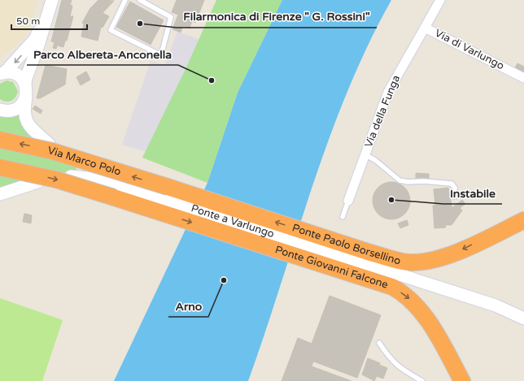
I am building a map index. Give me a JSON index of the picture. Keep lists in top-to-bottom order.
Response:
{
  "streets": {
    "highway": ["Via Marco Polo", "Ponte Paolo Borsellino", "Ponte Giovanni Falcone"],
    "street": ["Via di Varlungo", "Via della Funga", "Ponte a Varlungo"]
  },
  "crossings": [
    ["Via di Varlungo", "Via della Funga"],
    ["Via Marco Polo", "Ponte Paolo Borsellino"]
  ],
  "one_way": ["Via Marco Polo", "Ponte Paolo Borsellino", "Ponte Giovanni Falcone"],
  "places": [
    "Filarmonica di Firenze \" G. Rossini\"",
    "Parco Albereta-Anconella",
    "Instabile",
    "Arno"
  ],
  "scale_bar": "50 m"
}
